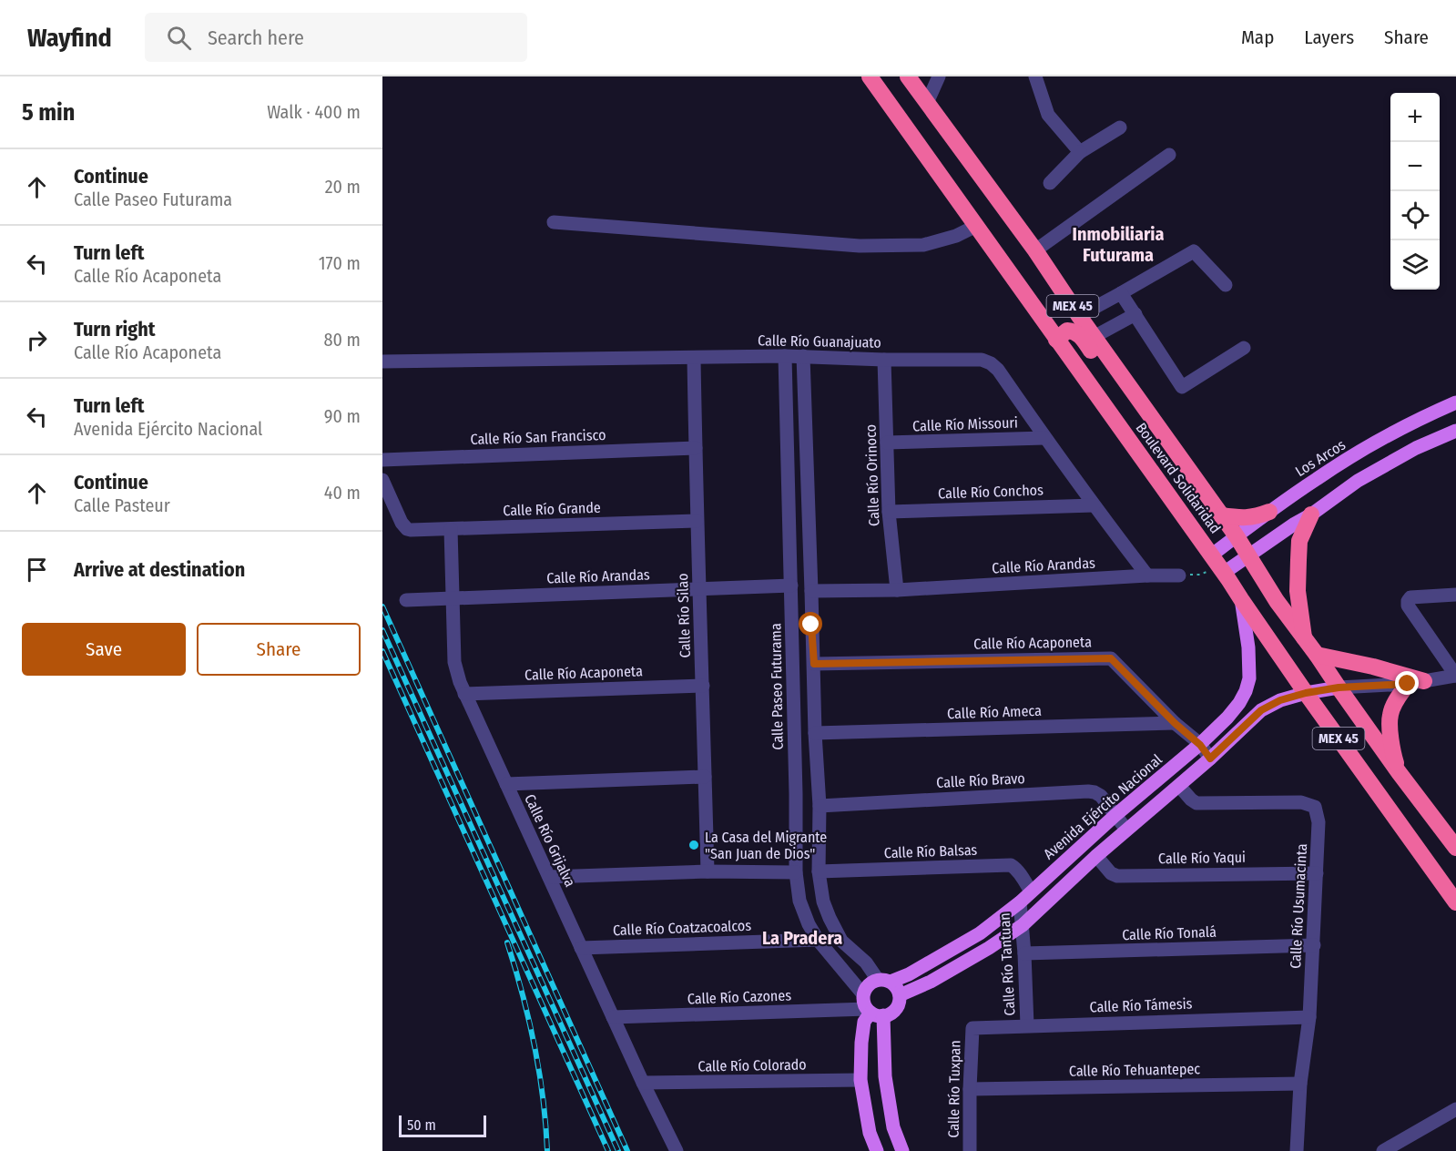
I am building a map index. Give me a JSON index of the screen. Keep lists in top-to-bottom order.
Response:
{
  "streets": {
    "highway": ["MEX 45", "Boulevard Solidaridad"],
    "main road": ["Los Arcos", "Avenida Ejército Nacional"],
    "street": [
      "Calle Río Guanajuato",
      "Calle Río Missouri",
      "Calle Río San Francisco",
      "Calle Río Orinoco",
      "Calle Río Conchos",
      "Calle Río Grande",
      "Calle Río Arandas",
      "Calle Río Silao",
      "Calle Río Acaponeta",
      "Calle Paseo Futurama",
      "Calle Río Ameca",
      "Calle Río Bravo",
      "Calle Río Grijalva",
      "Calle Río Balsas",
      "Calle Río Yaqui",
      "Calle Río Usumacinta",
      "Calle Río Coatzacoalcos",
      "Calle Río Tonalá",
      "Calle Río Tantuan",
      "Calle Río Cazones",
      "Calle Río Támesis",
      "Calle Río Colorado",
      "Calle Río Tehuantepec",
      "Calle Río Tuxpan"
    ]
  },
  "crossings": [
    ["Calle Río Guanajuato", "Calle Río Missouri"],
    ["Calle Río Guanajuato", "Calle Río Orinoco"],
    ["Calle Río Guanajuato", "Calle Río Conchos"],
    ["Calle Río Guanajuato", "Calle Río Arandas"],
    ["Calle Río Guanajuato", "Calle Río Silao"],
    ["Calle Río Guanajuato", "Calle Paseo Futurama"],
    ["Calle Río Missouri", "Calle Río Orinoco"],
    ["Calle Río San Francisco", "Calle Río Silao"],
    ["Los Arcos", "Boulevard Solidaridad"],
    ["Calle Río Orinoco", "Calle Río Conchos"],
    ["Calle Río Orinoco", "Calle Río Arandas"],
    ["Boulevard Solidaridad", "Avenida Ejército Nacional"],
    ["Calle Río Grande", "Calle Río Silao"],
    ["Calle Río Grande", "Calle Río Grijalva"],
    ["Calle Río Arandas", "Calle Río Silao"],
    ["Calle Río Arandas", "Calle Paseo Futurama"],
    ["Calle Río Arandas", "Calle Río Grijalva"],
    ["Calle Río Silao", "Calle Río Acaponeta"],
    ["Calle Río Acaponeta", "Calle Río Ameca"],
    ["Calle Río Acaponeta", "Avenida Ejército Nacional"],
    ["Calle Río Acaponeta", "Calle Río Grijalva"],
    ["Calle Paseo Futurama", "Avenida Ejército Nacional"],
    ["Calle Paseo Futurama", "Calle Río Coatzacoalcos"],
    ["Calle Paseo Futurama", "Calle Río Cazones"],
    ["Calle Río Bravo", "Avenida Ejército Nacional"],
    ["Avenida Ejército Nacional", "Calle Río Balsas"],
    ["Avenida Ejército Nacional", "Calle Río Tantuan"],
    ["Avenida Ejército Nacional", "Calle Río Cazones"],
    ["Calle Río Grijalva", "Calle Río Coatzacoalcos"],
    ["Calle Río Grijalva", "Calle Río Cazones"],
    ["Calle Río Grijalva", "Calle Río Colorado"],
    ["Calle Río Yaqui", "Calle Río Usumacinta"],
    ["Calle Río Usumacinta", "Calle Río Tonalá"],
    ["Calle Río Usumacinta", "Calle Río Támesis"],
    ["Calle Río Usumacinta", "Calle Río Tehuantepec"],
    ["Calle Río Tonalá", "Calle Río Tantuan"],
    ["Calle Río Tantuan", "Calle Río Támesis"],
    ["Calle Río Támesis", "Calle Río Tuxpan"],
    ["Calle Río Tehuantepec", "Calle Río Tuxpan"]
  ],
  "districts": ["Inmobiliaria Futurama", "La Pradera"],
  "places": ["La Casa del Migrante \"San Juan de Dios\""],
  "scale_bar": "50 m",
  "page": {
    "header": "Wayfind",
    "search": "Search here",
    "nav": ["Map", "Layers", "Share"],
    "heading": ["5 min", "Walk · 400 m"],
    "map_buttons": ["+", "−"],
    "list": [
      ["Continue", "Calle Paseo Futurama", "20 m"],
      ["Turn left", "Calle Río Acaponeta", "170 m"],
      ["Turn right", "Calle Río Acaponeta", "80 m"],
      ["Turn left", "Avenida Ejército Nacional", "90 m"],
      ["Continue", "Calle Pasteur", "40 m"],
      "Arrive at destination"
    ],
    "buttons": ["Save", "Share"],
    "scale": "50 m"
  }
}
